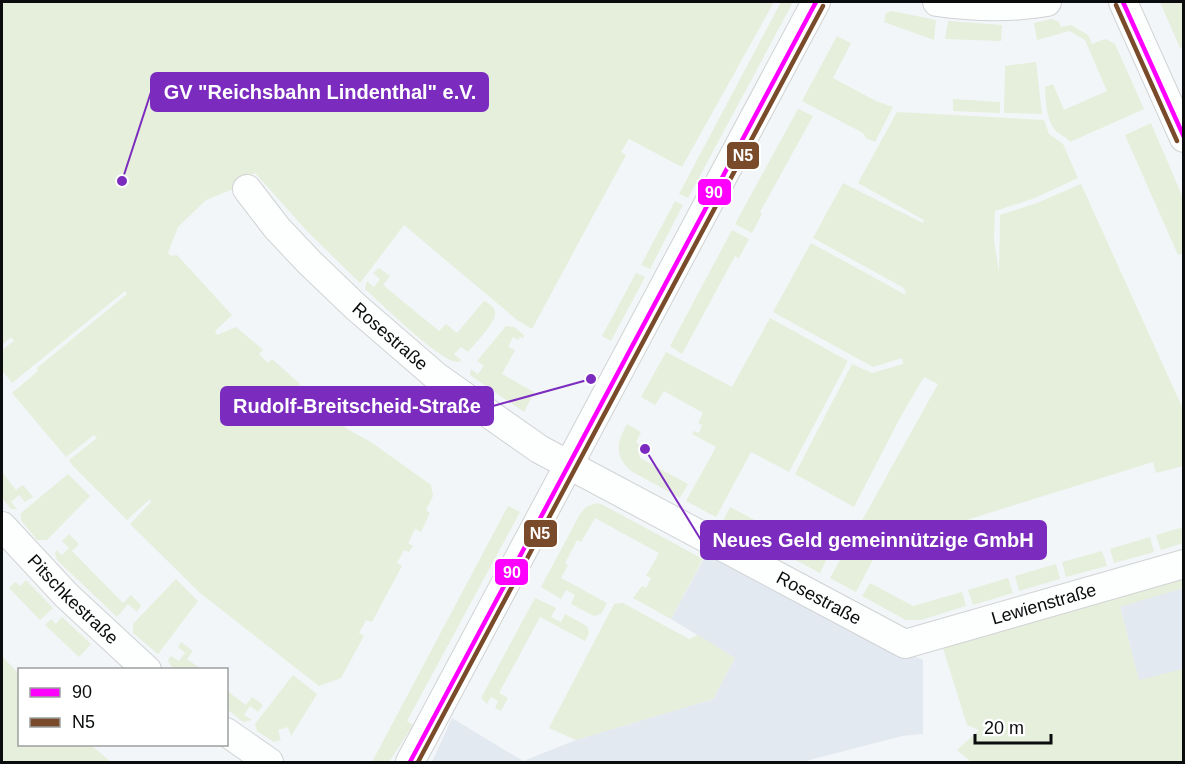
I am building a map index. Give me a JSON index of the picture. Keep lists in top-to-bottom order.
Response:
{
  "streets": {
    "street": ["Rosestraße", "Pitschkestraße", "Lewienstraße"]
  },
  "crossings": [
    ["Rosestraße", "Lewienstraße"]
  ],
  "places": ["GV \"Reichsbahn Lindenthal\" e.V.", "Rudolf-Breitscheid-Straße", "Neues Geld gemeinnützige GmbH"],
  "lines": ["transit line 90", "transit line N5"],
  "legend": ["90", "N5"],
  "scale_bar": "20 m"
}
